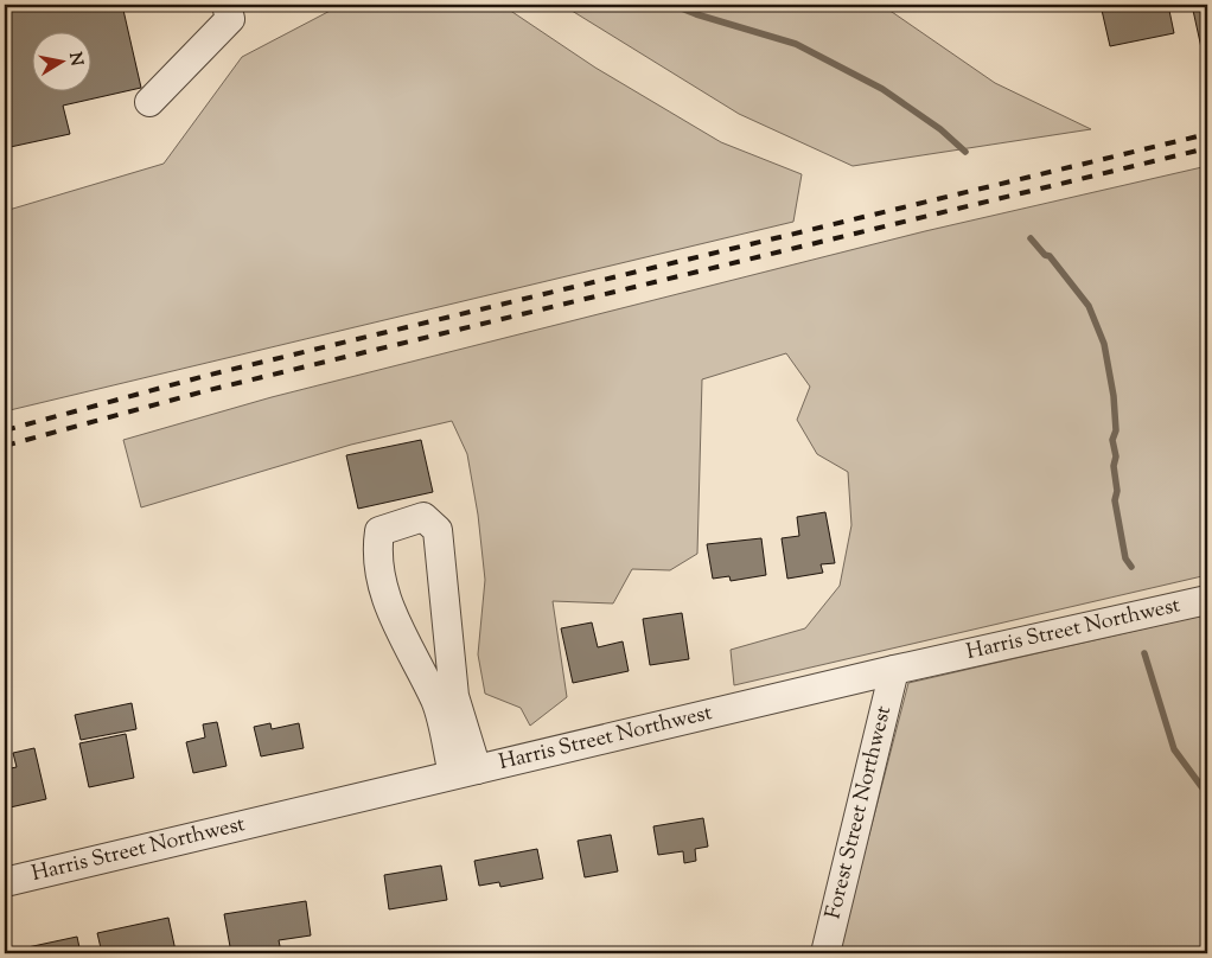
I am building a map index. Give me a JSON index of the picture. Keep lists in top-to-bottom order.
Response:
{
  "streets": {
    "street": ["Harris Street Northwest", "Forest Street Northwest"]
  },
  "crossings": [
    ["Harris Street Northwest", "Forest Street Northwest"]
  ],
  "north": "right"
}
